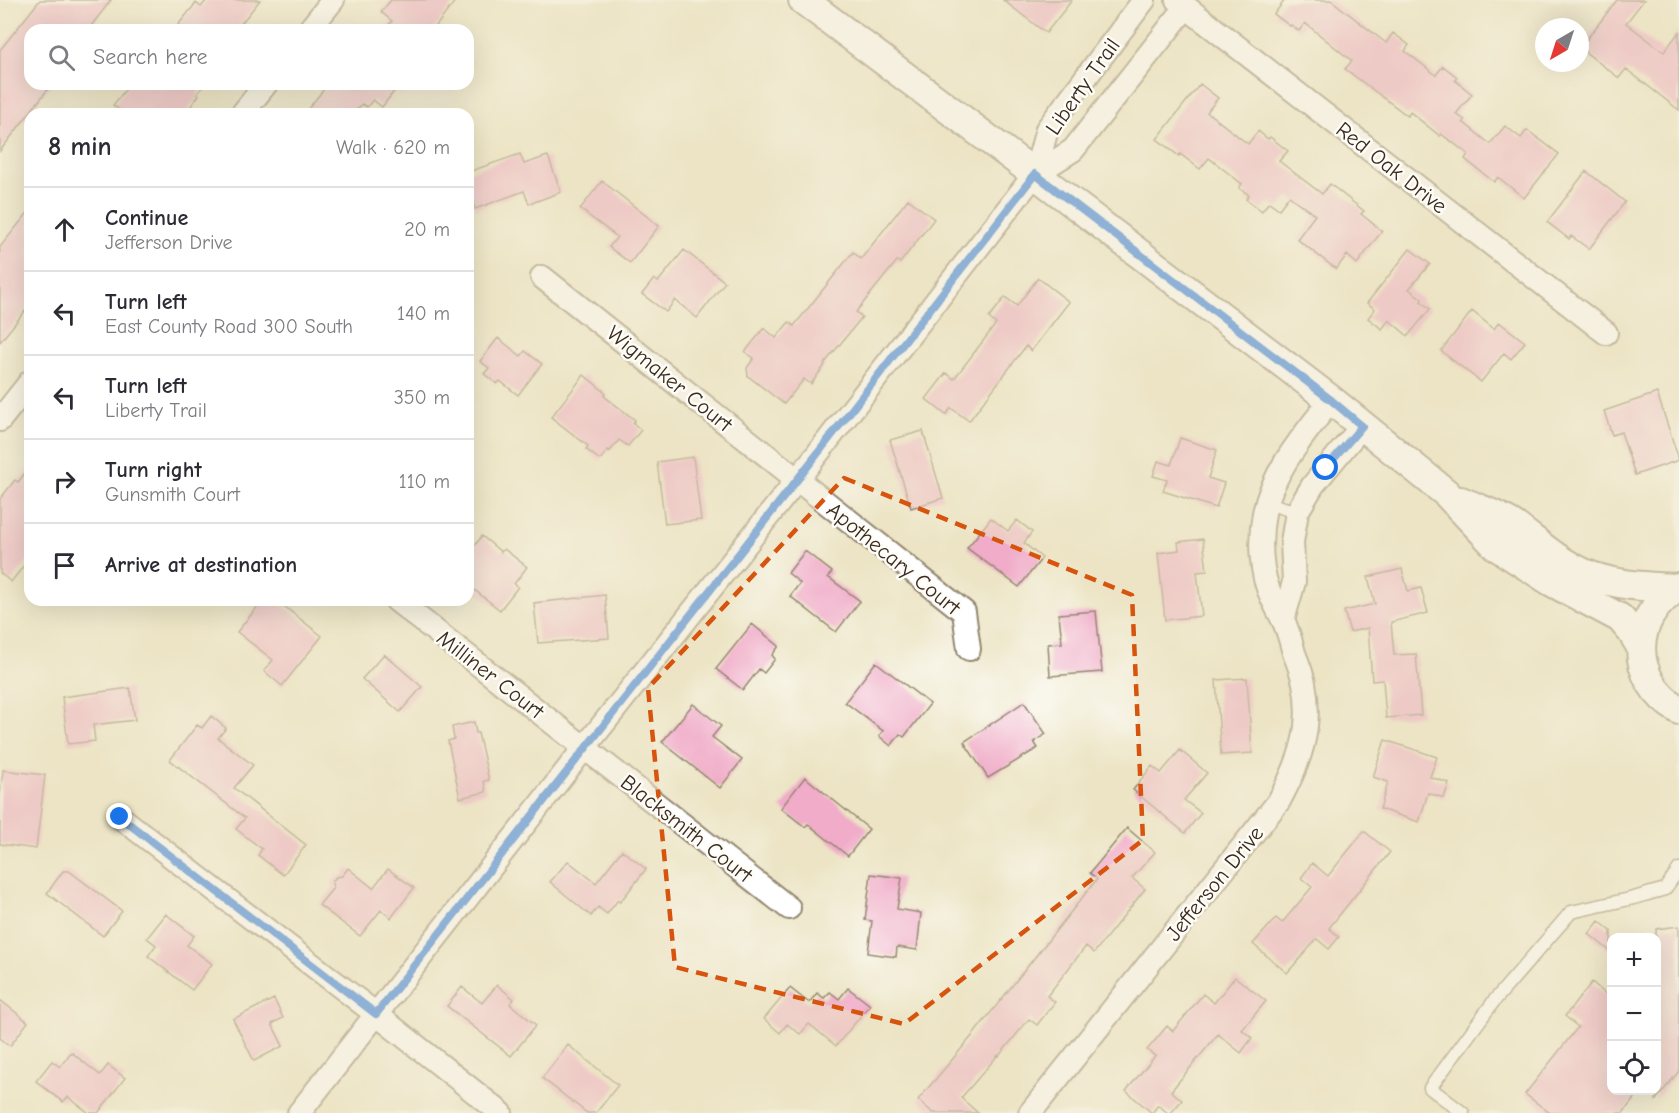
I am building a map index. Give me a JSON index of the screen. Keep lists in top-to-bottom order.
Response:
{
  "streets": {
    "street": [
      "Liberty Trail",
      "Red Oak Drive",
      "Wigmaker Court",
      "Apothecary Court",
      "Milliner Court",
      "Blacksmith Court",
      "Jefferson Drive"
    ]
  },
  "crossings": [
    ["Liberty Trail", "Wigmaker Court"],
    ["Liberty Trail", "Apothecary Court"],
    ["Liberty Trail", "Milliner Court"],
    ["Liberty Trail", "Blacksmith Court"],
    ["Wigmaker Court", "Apothecary Court"],
    ["Milliner Court", "Blacksmith Court"]
  ],
  "north": "bottom left",
  "page": {
    "search": "Search here",
    "heading": ["8 min", "Walk · 620 m"],
    "list": [
      ["Continue", "Jefferson Drive", "20 m"],
      ["Turn left", "East County Road 300 South", "140 m"],
      ["Turn left", "Liberty Trail", "350 m"],
      ["Turn right", "Gunsmith Court", "110 m"],
      "Arrive at destination"
    ],
    "map_buttons": ["+", "−"]
  }
}
